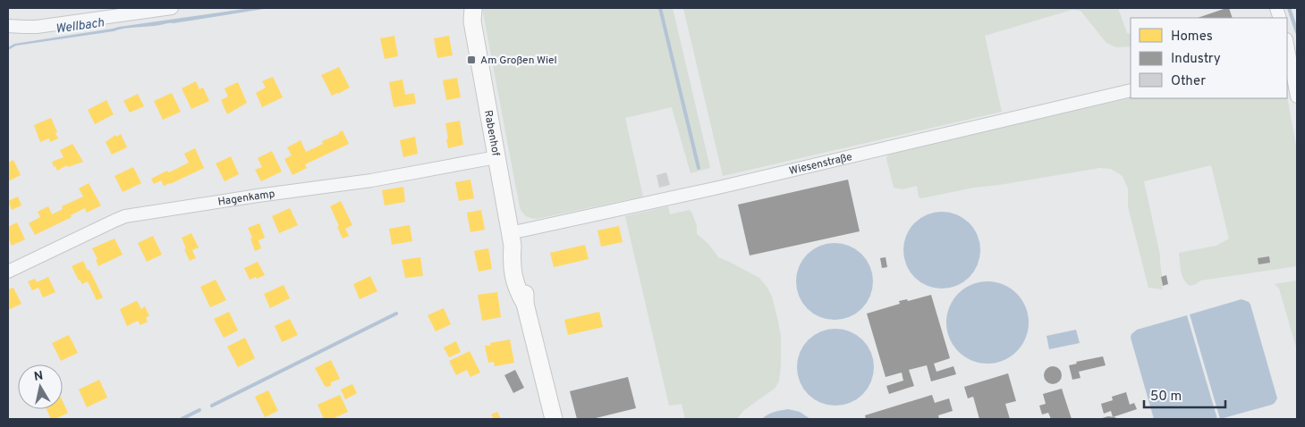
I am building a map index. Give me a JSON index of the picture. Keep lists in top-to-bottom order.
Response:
{
  "streets": {
    "street": ["Rabenhof", "Wiesenstraße", "Hagenkamp"]
  },
  "crossings": [
    ["Rabenhof", "Wiesenstraße"],
    ["Rabenhof", "Hagenkamp"]
  ],
  "water": ["Wellbach"],
  "places": {
    "transit": ["Am Großen Wiel"]
  },
  "legend": ["Homes", "Industry", "Other"],
  "scale_bar": "50 m",
  "north": "top"
}
